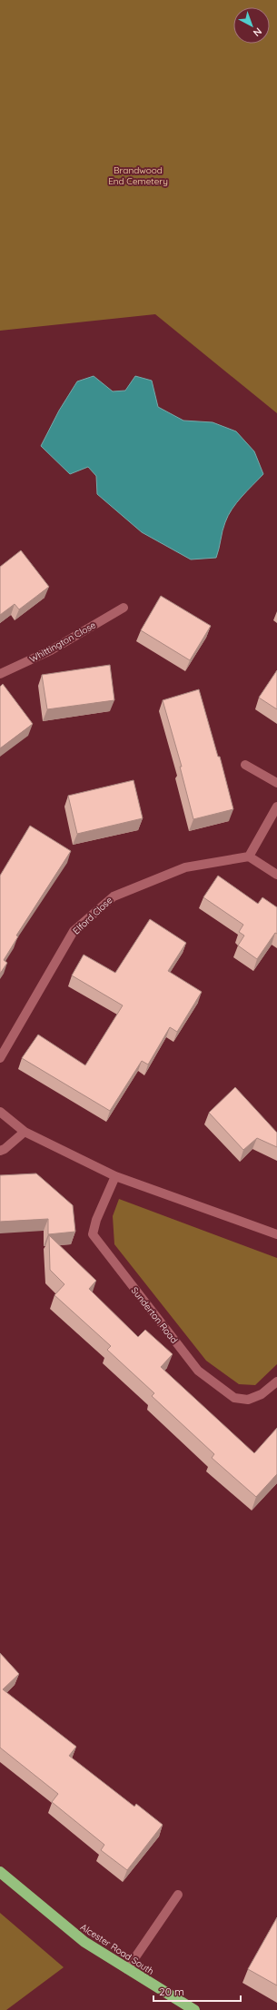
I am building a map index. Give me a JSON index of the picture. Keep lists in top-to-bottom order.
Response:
{
  "streets": {
    "highway": ["Alcester Road South"],
    "street": ["Whittington Close", "Elford Close", "Sunderton Road"]
  },
  "parks": ["Brandwood End Cemetery"],
  "scale_bar": "20 m",
  "north": "bottom right"
}
